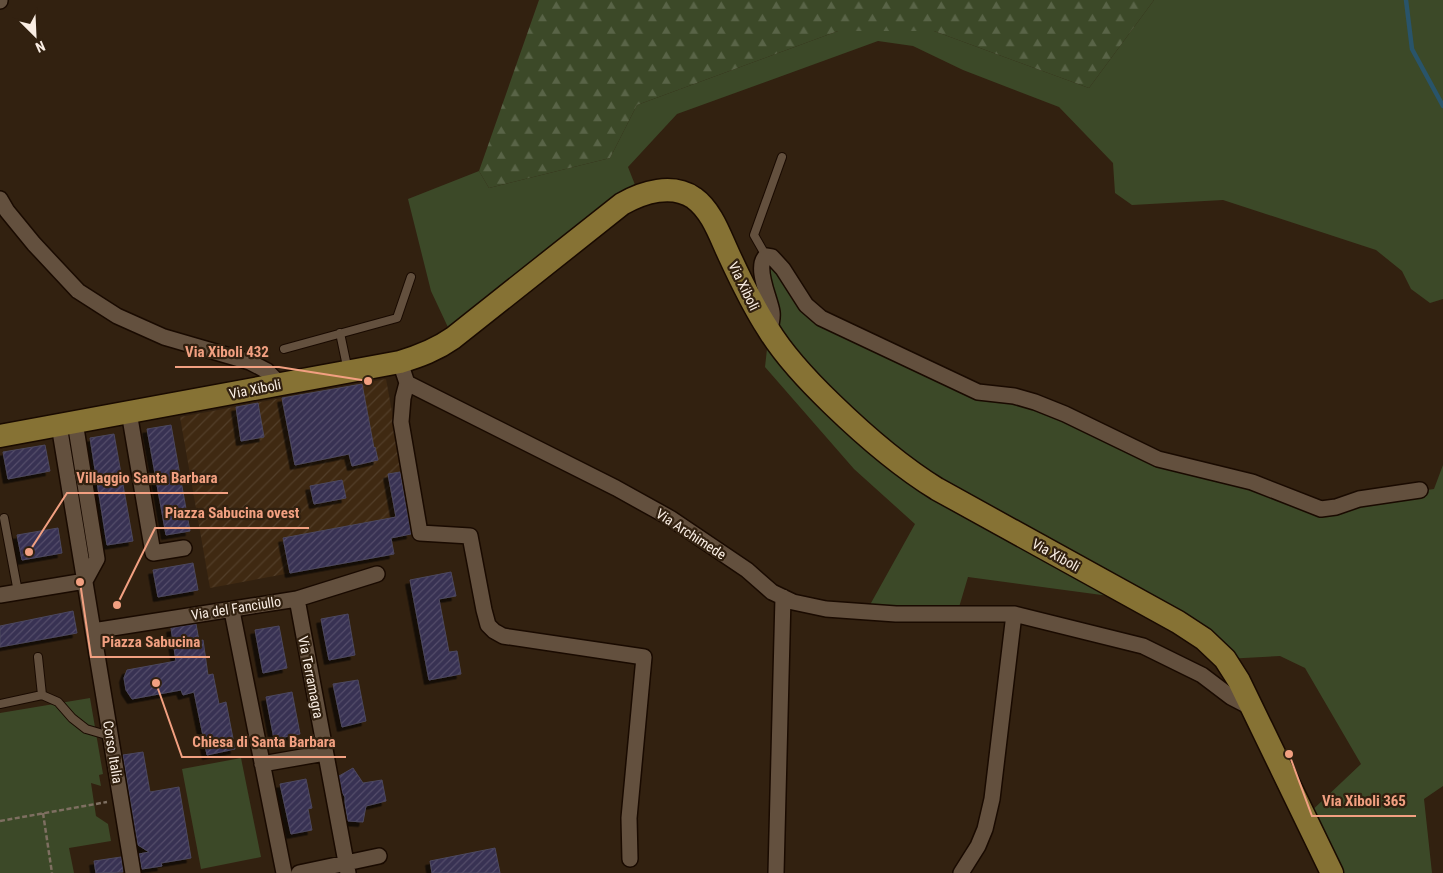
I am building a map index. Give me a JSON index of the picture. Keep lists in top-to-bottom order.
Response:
{
  "streets": {
    "main road": ["Via Xiboli"],
    "street": [
      "Via Archimede",
      "Via del Fanciullo",
      "Via Terramagra",
      "Corso Italia"
    ]
  },
  "crossings": [
    ["Via Xiboli", "Via Archimede"],
    ["Via Xiboli", "Corso Italia"],
    ["Via del Fanciullo", "Via Terramagra"],
    ["Via del Fanciullo", "Corso Italia"]
  ],
  "places": [
    "Via Xiboli 432",
    "Villaggio Santa Barbara",
    "Piazza Sabucina",
    "Piazza Sabucina ovest",
    "Chiesa di Santa Barbara",
    "Via Xiboli 365"
  ],
  "north": "bottom right"
}
